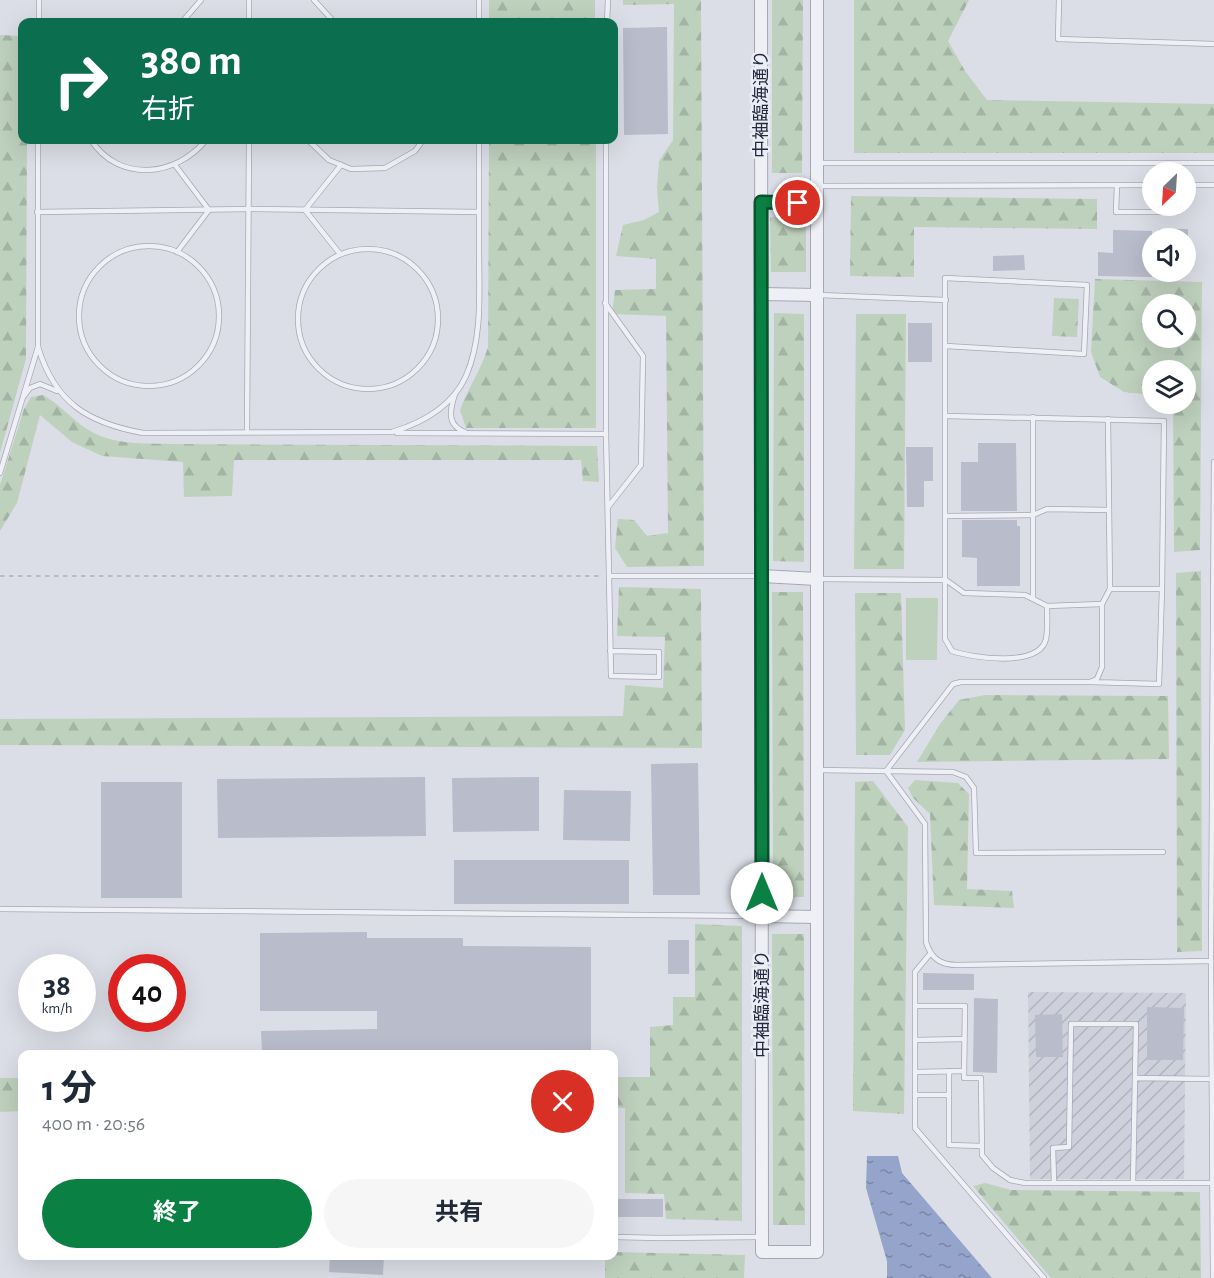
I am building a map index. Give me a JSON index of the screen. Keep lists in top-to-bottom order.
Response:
{
  "streets": {
    "street": ["中袖臨海通り"]
  },
  "north": "bottom left",
  "page": {
    "turn": ["380 m", "右折"],
    "speed": "38 km/h",
    "limit": "40",
    "heading": ["1 分", "400 m · 20:56"],
    "buttons": ["終了", "共有"]
  }
}
